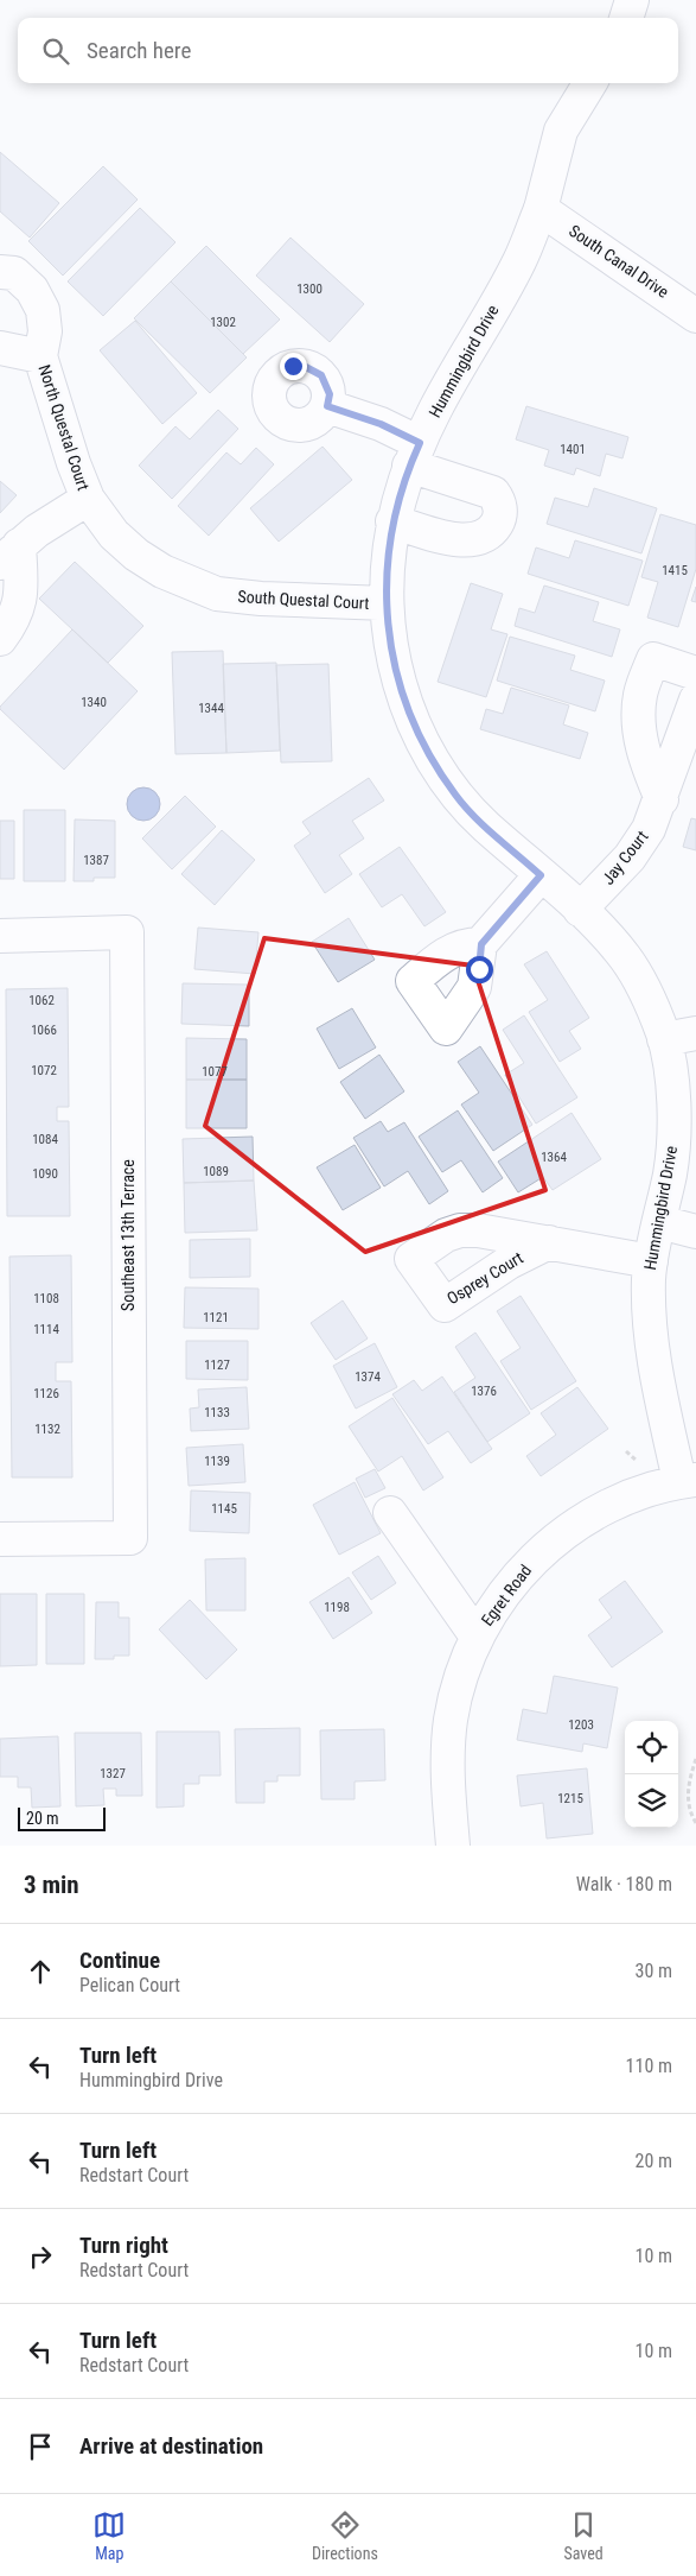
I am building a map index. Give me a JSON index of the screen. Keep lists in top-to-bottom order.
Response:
{
  "streets": {
    "street": [
      "South Canal Drive",
      "Hummingbird Drive",
      "North Questal Court",
      "South Questal Court",
      "Jay Court",
      "Southeast 13th Terrace",
      "Egret Road"
    ]
  },
  "crossings": [
    ["South Canal Drive", "Hummingbird Drive"],
    ["Hummingbird Drive", "South Questal Court"],
    ["Hummingbird Drive", "Jay Court"],
    ["Hummingbird Drive", "Egret Road"],
    ["North Questal Court", "South Questal Court"]
  ],
  "house_numbers": [
    "1300",
    "1302",
    "1401",
    "1415",
    "1340",
    "1344",
    "1387",
    "1062",
    "1066",
    "1072",
    "1077",
    "1084",
    "1364",
    "1089",
    "1090",
    "1108",
    "1121",
    "1114",
    "1127",
    "1374",
    "1376",
    "1126",
    "1133",
    "1132",
    "1139",
    "1145",
    "1198",
    "1203",
    "1327",
    "1215"
  ],
  "scale_bar": "20 m",
  "page": {
    "search": "Search here",
    "scale": "20 m",
    "heading": ["3 min", "Walk · 180 m"],
    "list": [
      ["Continue", "Pelican Court", "30 m"],
      ["Turn left", "Hummingbird Drive", "110 m"],
      ["Turn left", "Redstart Court", "20 m"],
      ["Turn right", "Redstart Court", "10 m"],
      ["Turn left", "Redstart Court", "10 m"],
      "Arrive at destination"
    ],
    "nav": ["Map", "Directions", "Saved"]
  }
}
